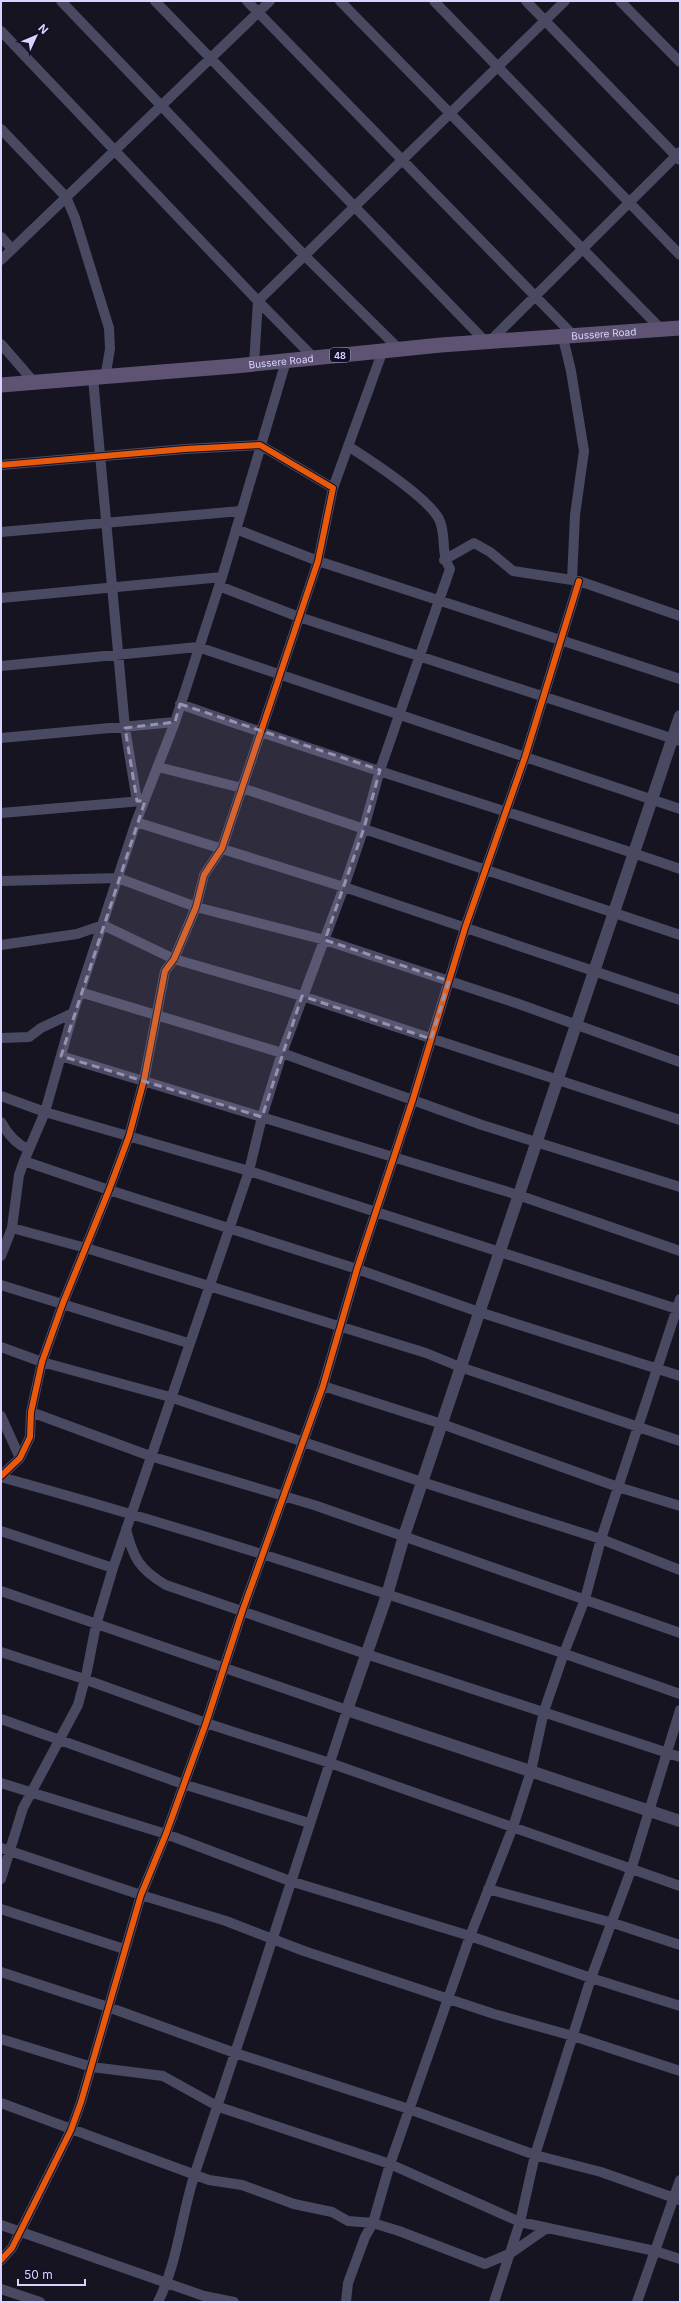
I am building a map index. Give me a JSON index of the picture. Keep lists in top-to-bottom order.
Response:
{
  "streets": {
    "main road": ["Bussere Road", "48"]
  },
  "scale_bar": "50 m",
  "north": "top right"
}
